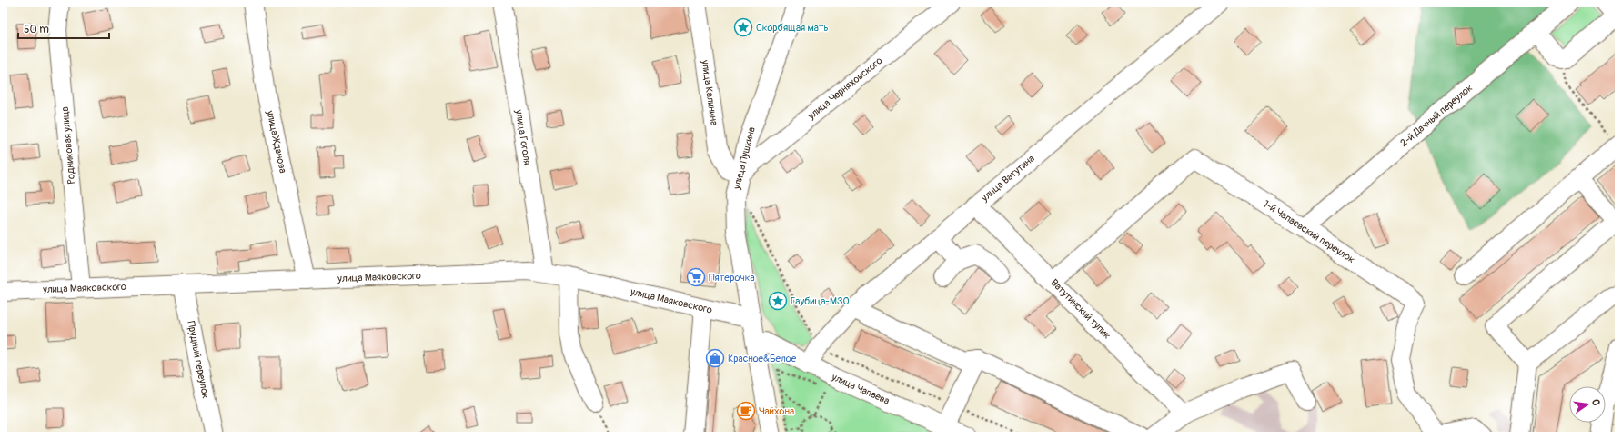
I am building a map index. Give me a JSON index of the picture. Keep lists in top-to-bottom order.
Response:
{
  "streets": {
    "street": [
      "улица Черняховского",
      "улица Калинина",
      "2-й Дачный переулок",
      "улица Гоголя",
      "улица Жданова",
      "Родниковая улица",
      "улица Пушкина",
      "улица Ватутина",
      "1-й Чапаевский переулок",
      "улица Маяковского",
      "Ватутинский тупик",
      "Прудный переулок",
      "улица Чапаева"
    ]
  },
  "crossings": [
    ["улица Черняховского", "улица Калинина"],
    ["улица Черняховского", "улица Пушкина"],
    ["улица Калинина", "улица Пушкина"],
    ["2-й Дачный переулок", "1-й Чапаевский переулок"],
    ["улица Гоголя", "улица Маяковского"],
    ["улица Жданова", "улица Маяковского"],
    ["Родниковая улица", "улица Маяковского"],
    ["улица Пушкина", "улица Маяковского"],
    ["улица Пушкина", "улица Чапаева"],
    ["улица Ватутина", "Ватутинский тупик"],
    ["улица Ватутина", "улица Чапаева"],
    ["1-й Чапаевский переулок", "Ватутинский тупик"],
    ["улица Маяковского", "Прудный переулок"]
  ],
  "places": {
    "place": ["Скорбящая мать", "Гаубица-МЗО"],
    "supermarket": ["Пятёрочка"],
    "shop": ["Красное&Белое"],
    "cafe": ["Чайхона"]
  },
  "scale_bar": "50 m",
  "north": "right"
}
